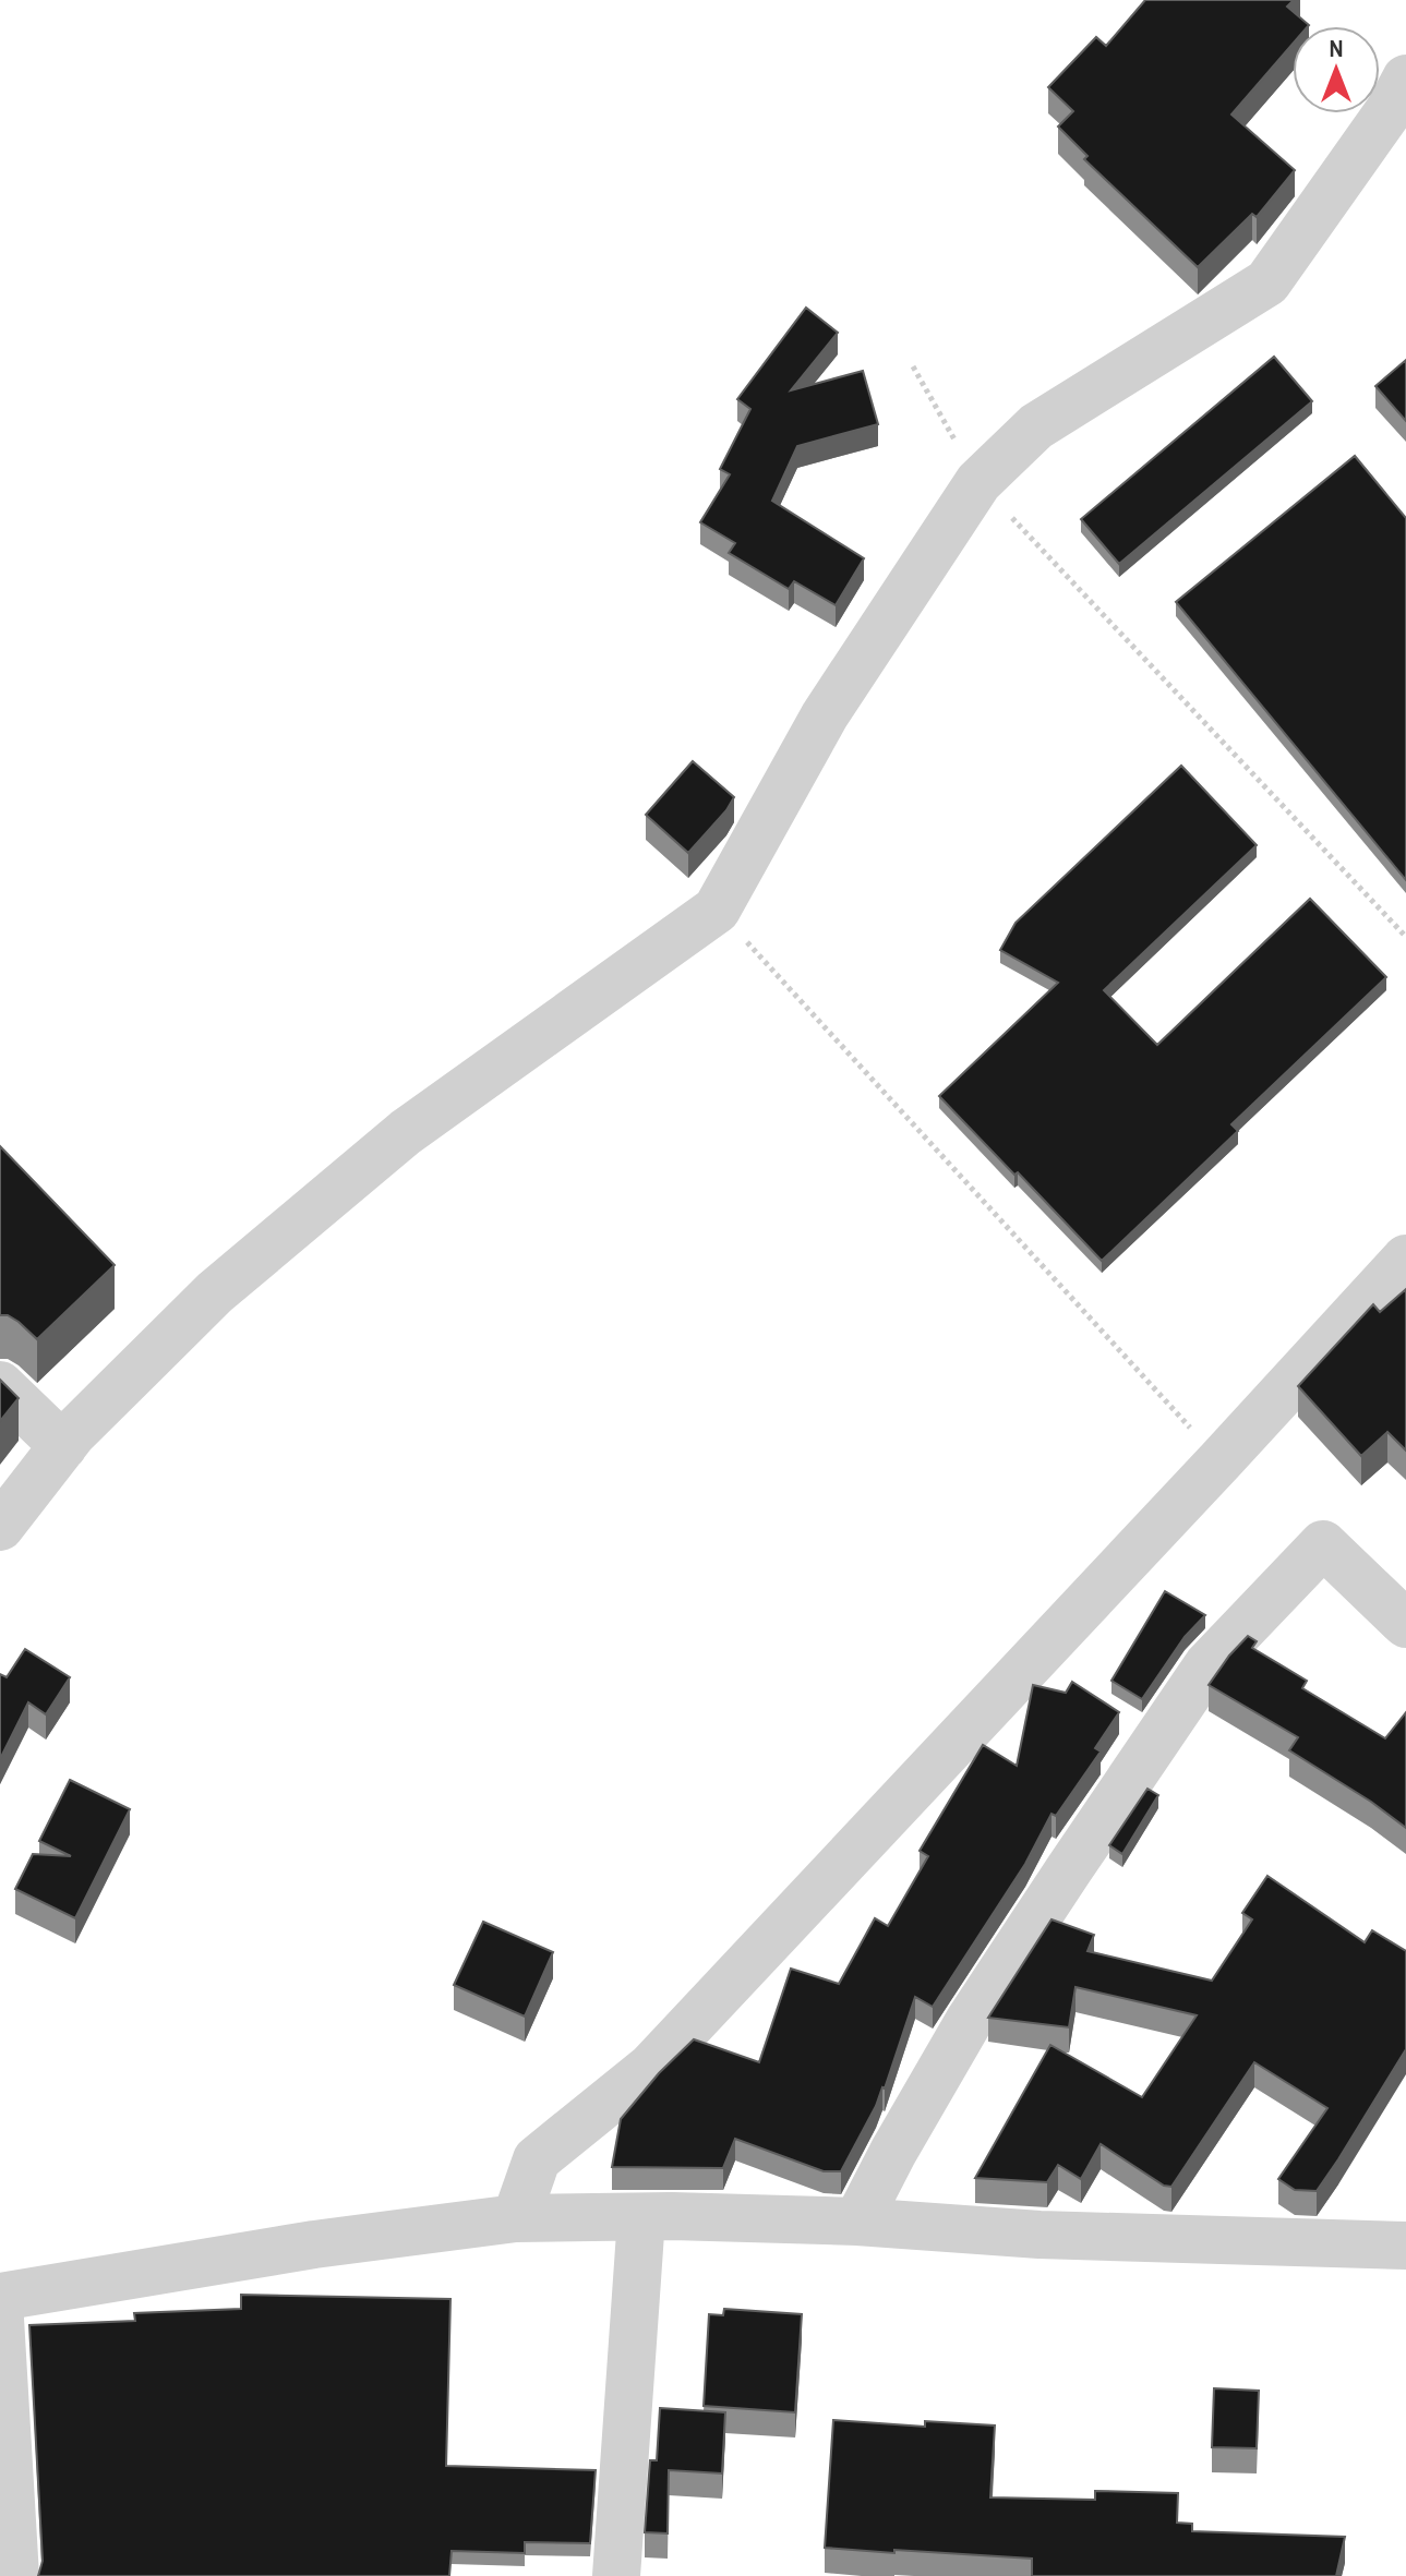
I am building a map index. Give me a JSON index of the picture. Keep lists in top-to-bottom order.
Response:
{
  "north": "top"
}
